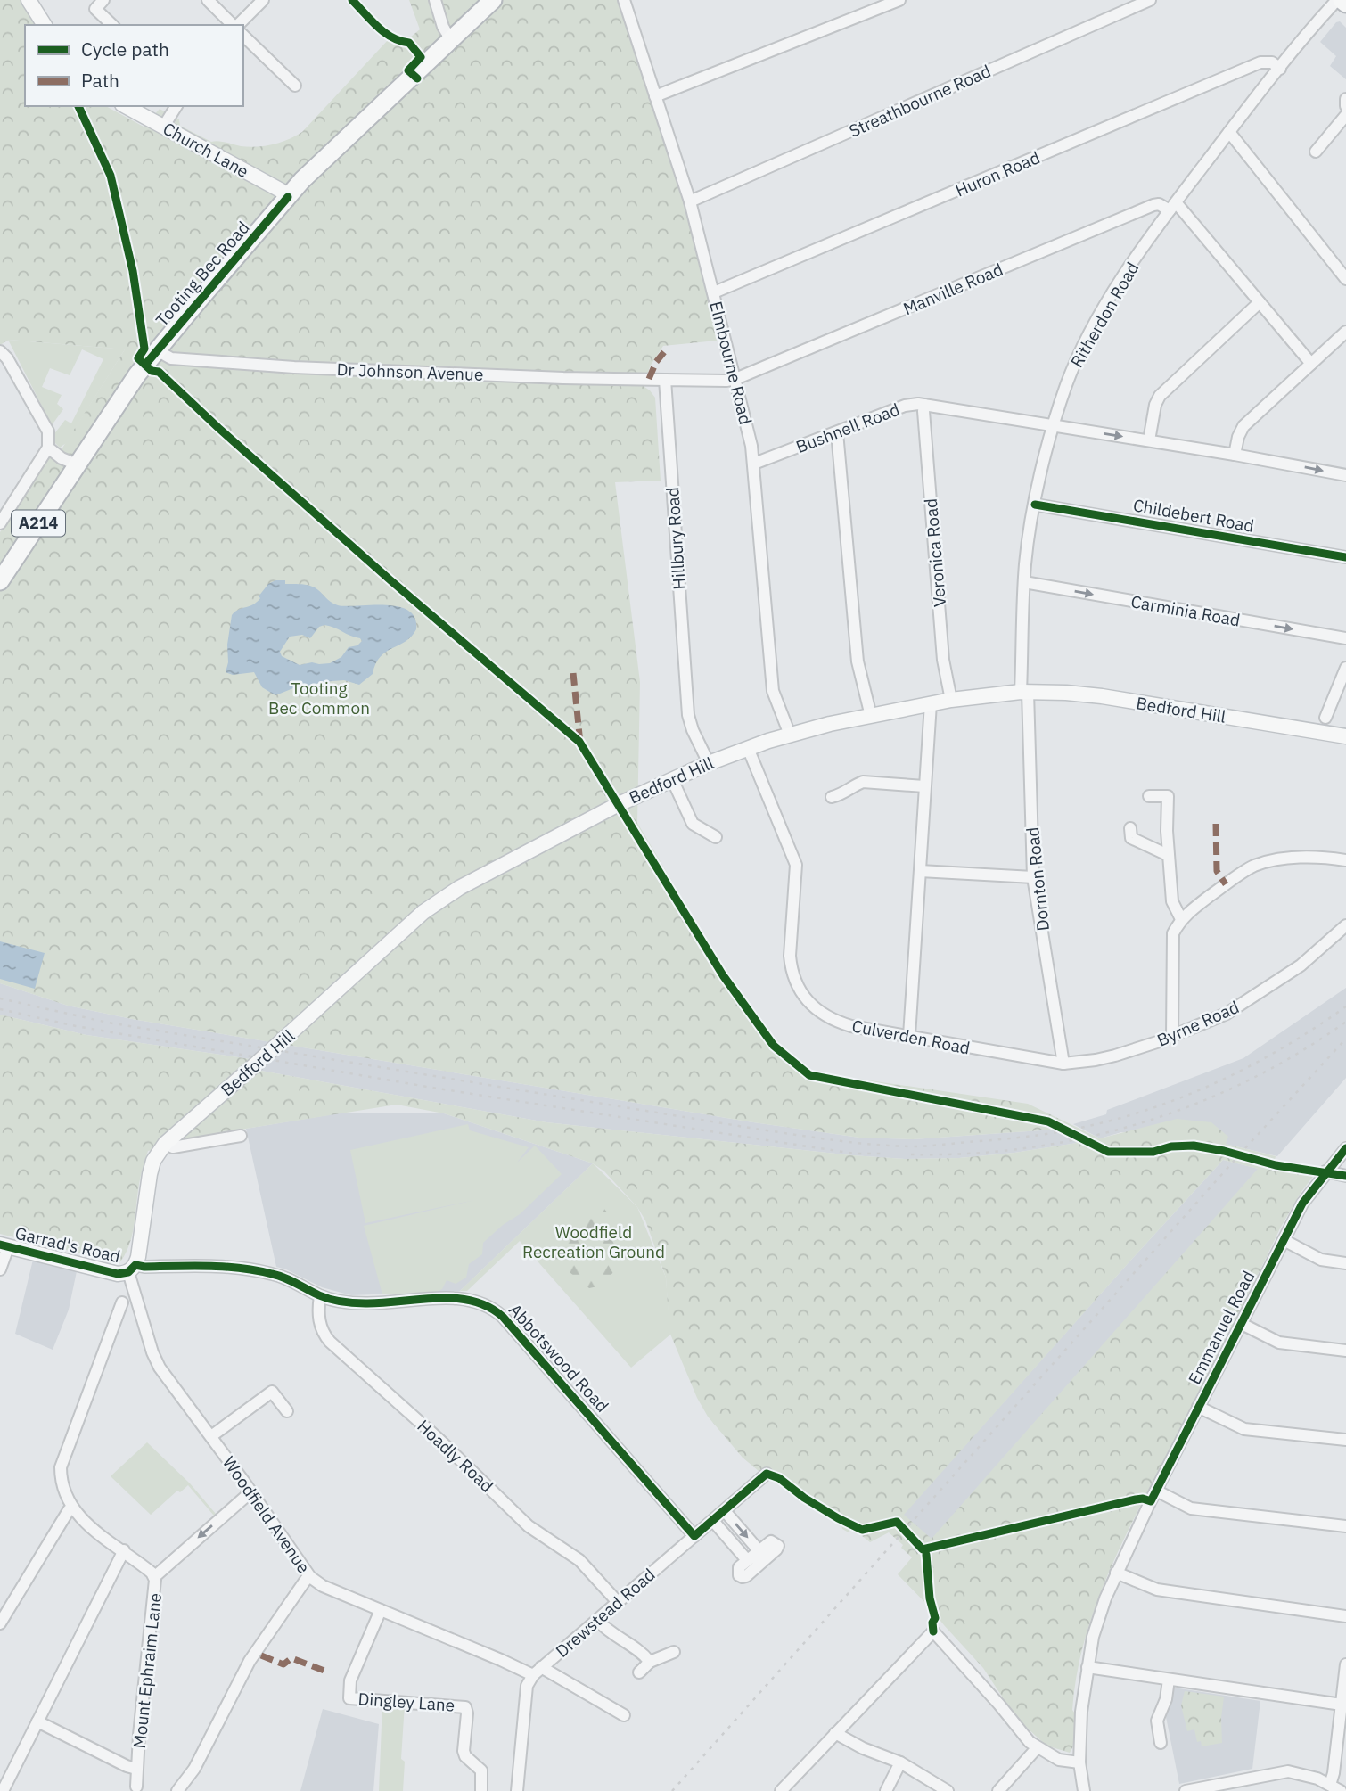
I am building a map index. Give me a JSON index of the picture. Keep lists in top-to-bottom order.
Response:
{
  "streets": {
    "highway": ["Tooting Bec Road", "A214"],
    "main road": ["Church Lane", "Bedford Hill", "Garrad's Road"],
    "street": [
      "Streathbourne Road",
      "Huron Road",
      "Manville Road",
      "Ritherdon Road",
      "Elmbourne Road",
      "Dr Johnson Avenue",
      "Bushnell Road",
      "Childebert Road",
      "Hillbury Road",
      "Veronica Road",
      "Carminia Road",
      "Dornton Road",
      "Byrne Road",
      "Culverden Road",
      "Emmanuel Road",
      "Abbotswood Road",
      "Hoadly Road",
      "Woodfield Avenue",
      "Drewstead Road",
      "Mount Ephraim Lane",
      "Dingley Lane"
    ]
  },
  "crossings": [
    ["Streathbourne Road", "Elmbourne Road"],
    ["Church Lane", "Tooting Bec Road"],
    ["Huron Road", "Ritherdon Road"],
    ["Huron Road", "Elmbourne Road"],
    ["Tooting Bec Road", "Dr Johnson Avenue"],
    ["Manville Road", "Ritherdon Road"],
    ["Manville Road", "Elmbourne Road"],
    ["Ritherdon Road", "Bushnell Road"],
    ["Ritherdon Road", "Childebert Road"],
    ["Ritherdon Road", "Carminia Road"],
    ["Ritherdon Road", "Bedford Hill"],
    ["Ritherdon Road", "Dornton Road"],
    ["Elmbourne Road", "Bushnell Road"],
    ["Elmbourne Road", "Bedford Hill"],
    ["Dr Johnson Avenue", "Hillbury Road"],
    ["Bushnell Road", "Veronica Road"],
    ["Hillbury Road", "Bedford Hill"],
    ["Veronica Road", "Bedford Hill"],
    ["Bedford Hill", "Dornton Road"],
    ["Bedford Hill", "Culverden Road"],
    ["Bedford Hill", "Garrad's Road"],
    ["Bedford Hill", "Abbotswood Road"],
    ["Bedford Hill", "Woodfield Avenue"],
    ["Dornton Road", "Byrne Road"],
    ["Dornton Road", "Culverden Road"],
    ["Byrne Road", "Culverden Road"],
    ["Garrad's Road", "Abbotswood Road"],
    ["Garrad's Road", "Woodfield Avenue"],
    ["Abbotswood Road", "Hoadly Road"],
    ["Abbotswood Road", "Woodfield Avenue"],
    ["Abbotswood Road", "Drewstead Road"],
    ["Hoadly Road", "Drewstead Road"],
    ["Woodfield Avenue", "Drewstead Road"],
    ["Woodfield Avenue", "Dingley Lane"]
  ],
  "one_way": ["Carminia Road"],
  "parks": ["Tooting Bec Common", "Woodfield Recreation Ground"],
  "legend": ["Cycle path", "Path"]
}
